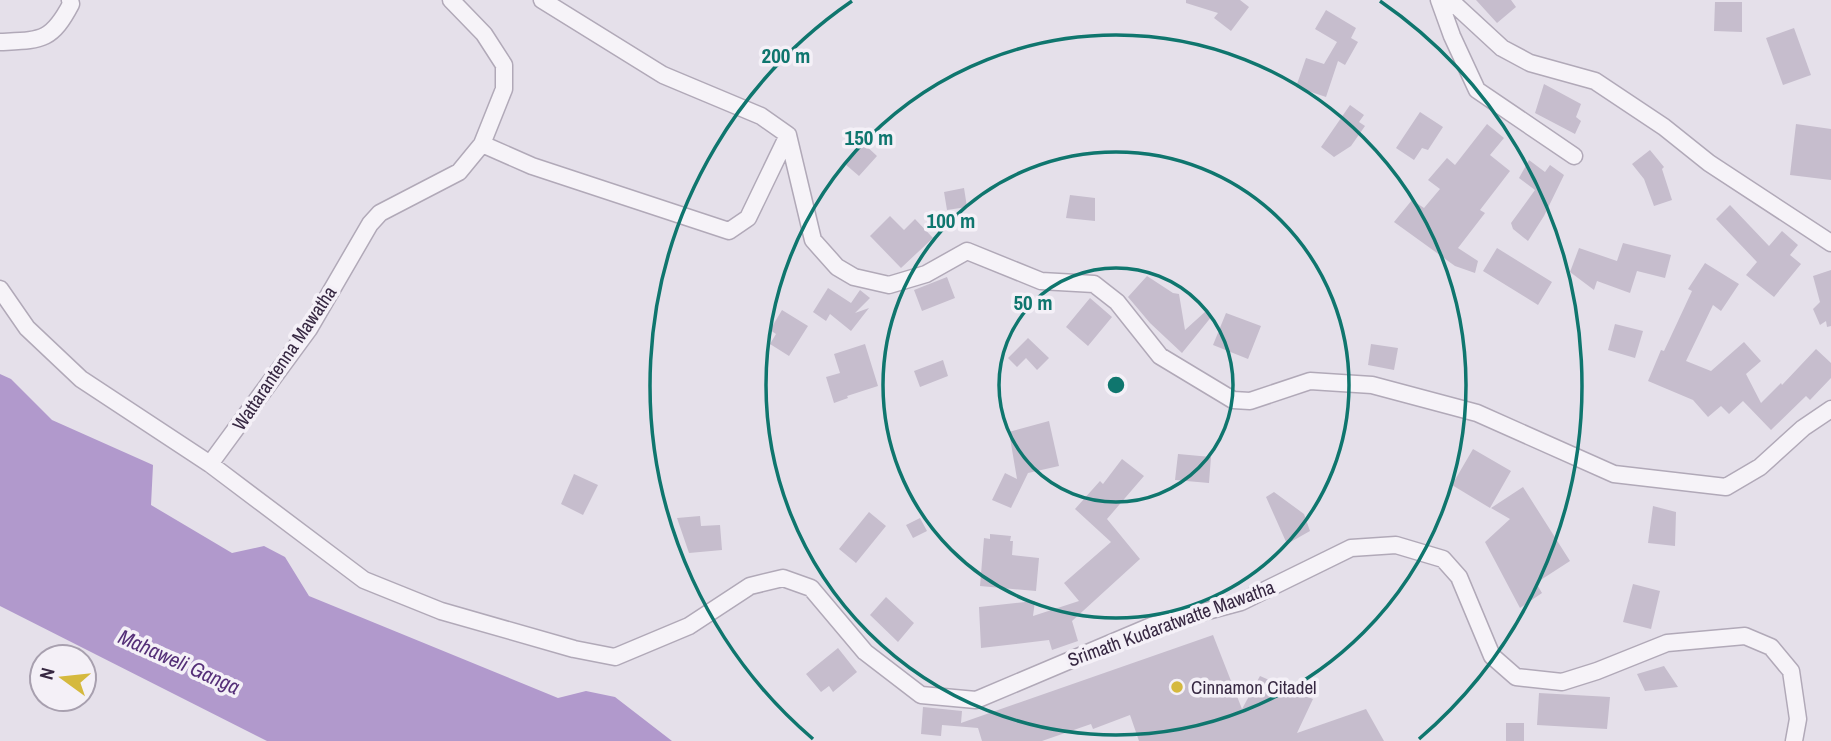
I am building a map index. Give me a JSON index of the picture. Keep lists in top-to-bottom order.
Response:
{
  "streets": {
    "street": ["Wattarantenna Mawatha", "Srimath Kudaratwatte Mawatha"]
  },
  "crossings": [
    ["Wattarantenna Mawatha", "Srimath Kudaratwatte Mawatha"]
  ],
  "water": ["Mahaweli Ganga"],
  "places": ["Cinnamon Citadel"],
  "north": "left",
  "rings": [
    "200 m",
    "150 m",
    "100 m",
    "50 m"
  ]
}
